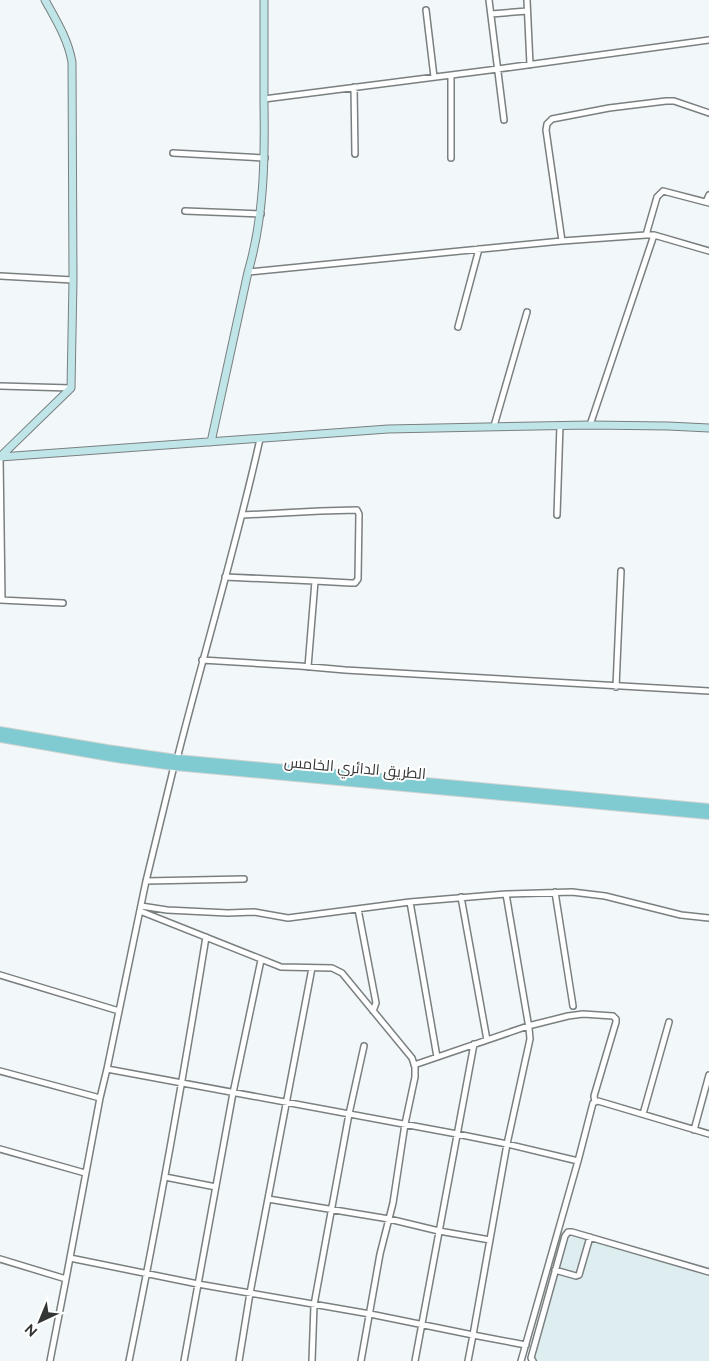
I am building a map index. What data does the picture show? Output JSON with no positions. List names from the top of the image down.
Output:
{
  "streets": {
    "main road": ["الطريق الدائري الخامس"]
  },
  "north": "bottom left"
}
